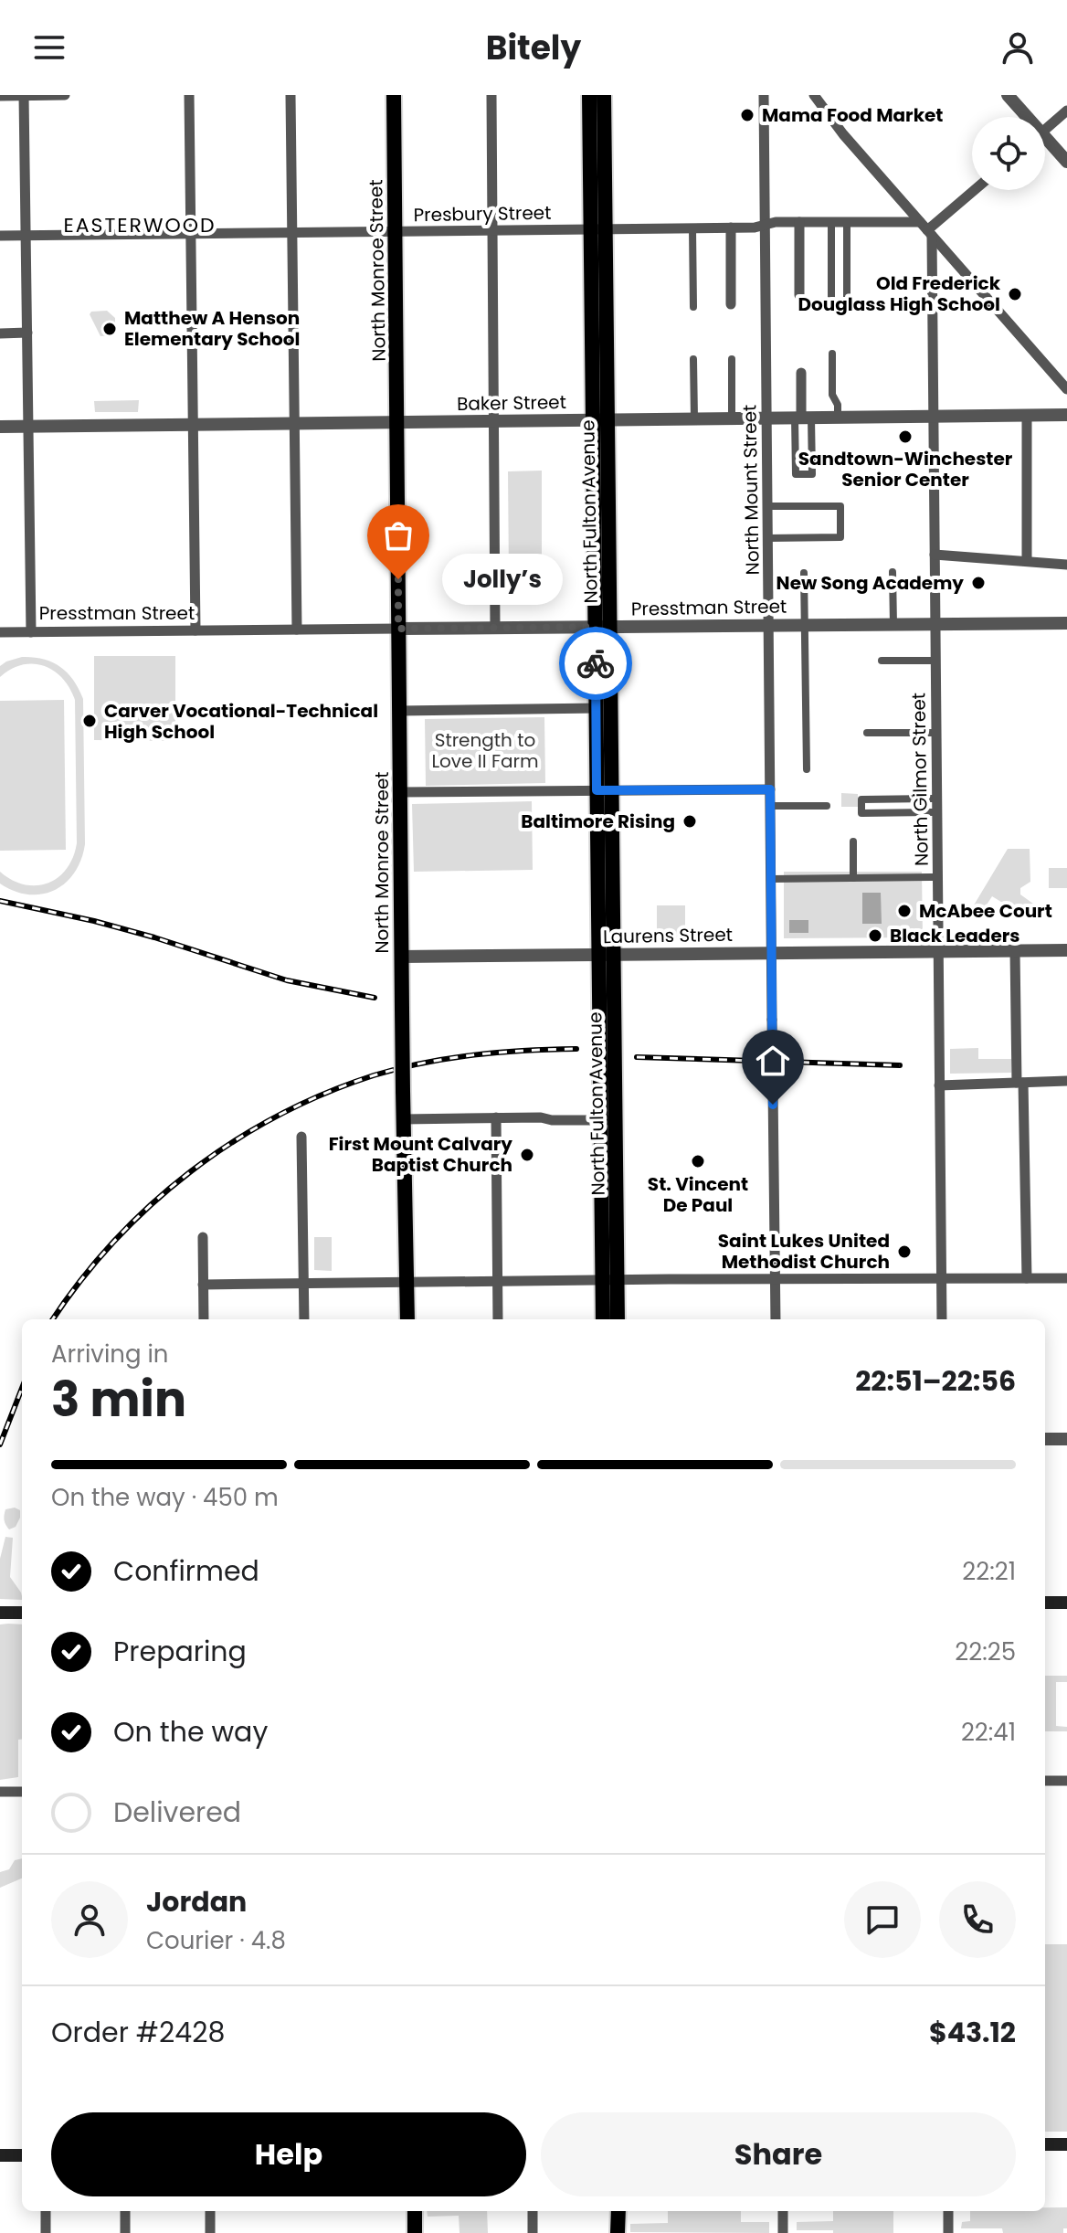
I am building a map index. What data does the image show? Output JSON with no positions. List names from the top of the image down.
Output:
{
  "streets": {
    "main road": ["North Monroe Street", "North Fulton Avenue"],
    "street": [
      "Presbury Street",
      "Baker Street",
      "North Mount Street",
      "Presstman Street",
      "North Gilmor Street",
      "Laurens Street"
    ]
  },
  "crossings": [
    ["Presbury Street", "North Monroe Street"],
    ["Presbury Street", "North Mount Street"],
    ["Presbury Street", "North Fulton Avenue"],
    ["Presbury Street", "North Gilmor Street"],
    ["North Monroe Street", "Baker Street"],
    ["North Monroe Street", "Presstman Street"],
    ["North Monroe Street", "Laurens Street"],
    ["Baker Street", "North Mount Street"],
    ["Baker Street", "North Fulton Avenue"],
    ["Baker Street", "North Gilmor Street"],
    ["North Mount Street", "Presstman Street"],
    ["North Mount Street", "Laurens Street"],
    ["North Fulton Avenue", "Presstman Street"],
    ["North Fulton Avenue", "Laurens Street"],
    ["Presstman Street", "North Gilmor Street"],
    ["North Gilmor Street", "Laurens Street"]
  ],
  "districts": ["EASTERWOOD"],
  "parks": ["Strength to Love II Farm"],
  "places": [
    "Mama Food Market",
    "Old Frederick Douglass High School",
    "Matthew A Henson Elementary School",
    "Sandtown-Winchester Senior Center",
    "Jolly’s",
    "New Song Academy",
    "Carver Vocational-Technical High School",
    "Baltimore Rising",
    "McAbee Court",
    "Black Leaders",
    "First Mount Calvary Baptist Church",
    "St. Vincent De Paul",
    "Saint Lukes United Methodist Church"
  ],
  "page": {
    "header": "Bitely",
    "bubble": "Jolly’s",
    "heading": ["3 min", "Arriving in", "22:51–22:56"],
    "panel": [
      "Jordan",
      "Courier · 4.8",
      "Order #2428",
      "$43.12"
    ],
    "bar": "On the way · 450 m",
    "list": [
      ["Confirmed", "22:21"],
      ["Preparing", "22:25"],
      ["On the way", "22:41"],
      "Delivered"
    ],
    "buttons": ["Help", "Share"]
  }
}
